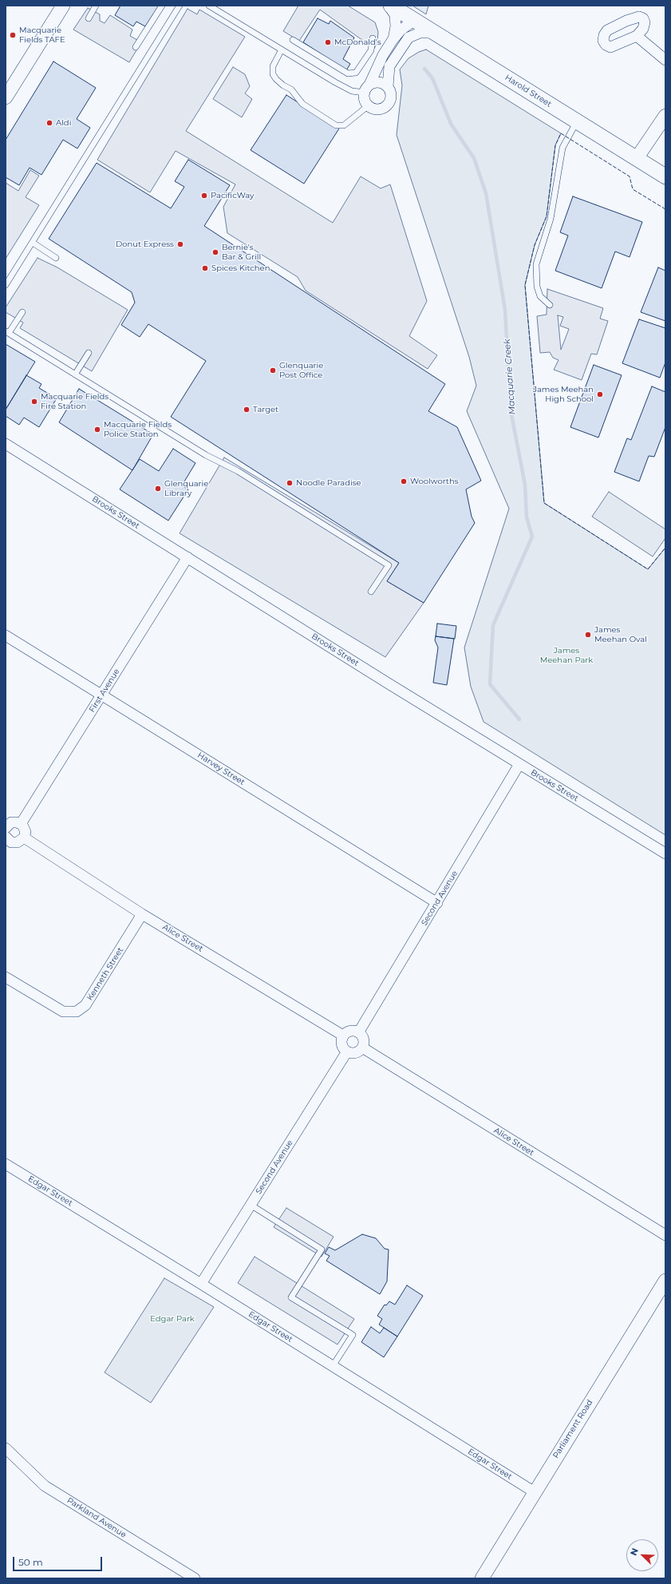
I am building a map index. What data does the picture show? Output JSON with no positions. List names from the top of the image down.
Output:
{
  "streets": {
    "main road": ["Harold Street"],
    "street": [
      "Brooks Street",
      "First Avenue",
      "Harvey Street",
      "Second Avenue",
      "Alice Street",
      "Kenneth Street",
      "Edgar Street",
      "Parliament Road",
      "Parkland Avenue"
    ]
  },
  "crossings": [
    ["Brooks Street", "First Avenue"],
    ["Brooks Street", "Second Avenue"],
    ["First Avenue", "Harvey Street"],
    ["First Avenue", "Alice Street"],
    ["Harvey Street", "Second Avenue"],
    ["Second Avenue", "Alice Street"],
    ["Second Avenue", "Edgar Street"],
    ["Alice Street", "Kenneth Street"],
    ["Edgar Street", "Parliament Road"]
  ],
  "water": ["Macquarie Creek"],
  "parks": ["James Meehan Park", "Edgar Park"],
  "places": [
    "Macquarie Fields TAFE",
    "McDonald's",
    "Aldi",
    "PacificWay",
    "Donut Express",
    "Bernie's Bar & Grill",
    "Spices Kitchen",
    "Glenquarie Post Office",
    "James Meehan High School",
    "Macquarie Fields Fire Station",
    "Target",
    "Macquarie Fields Police Station",
    "Woolworths",
    "Noodle Paradise",
    "Glenquarie Library",
    "James Meehan Oval"
  ],
  "scale_bar": "50 m",
  "north": "top left"
}
